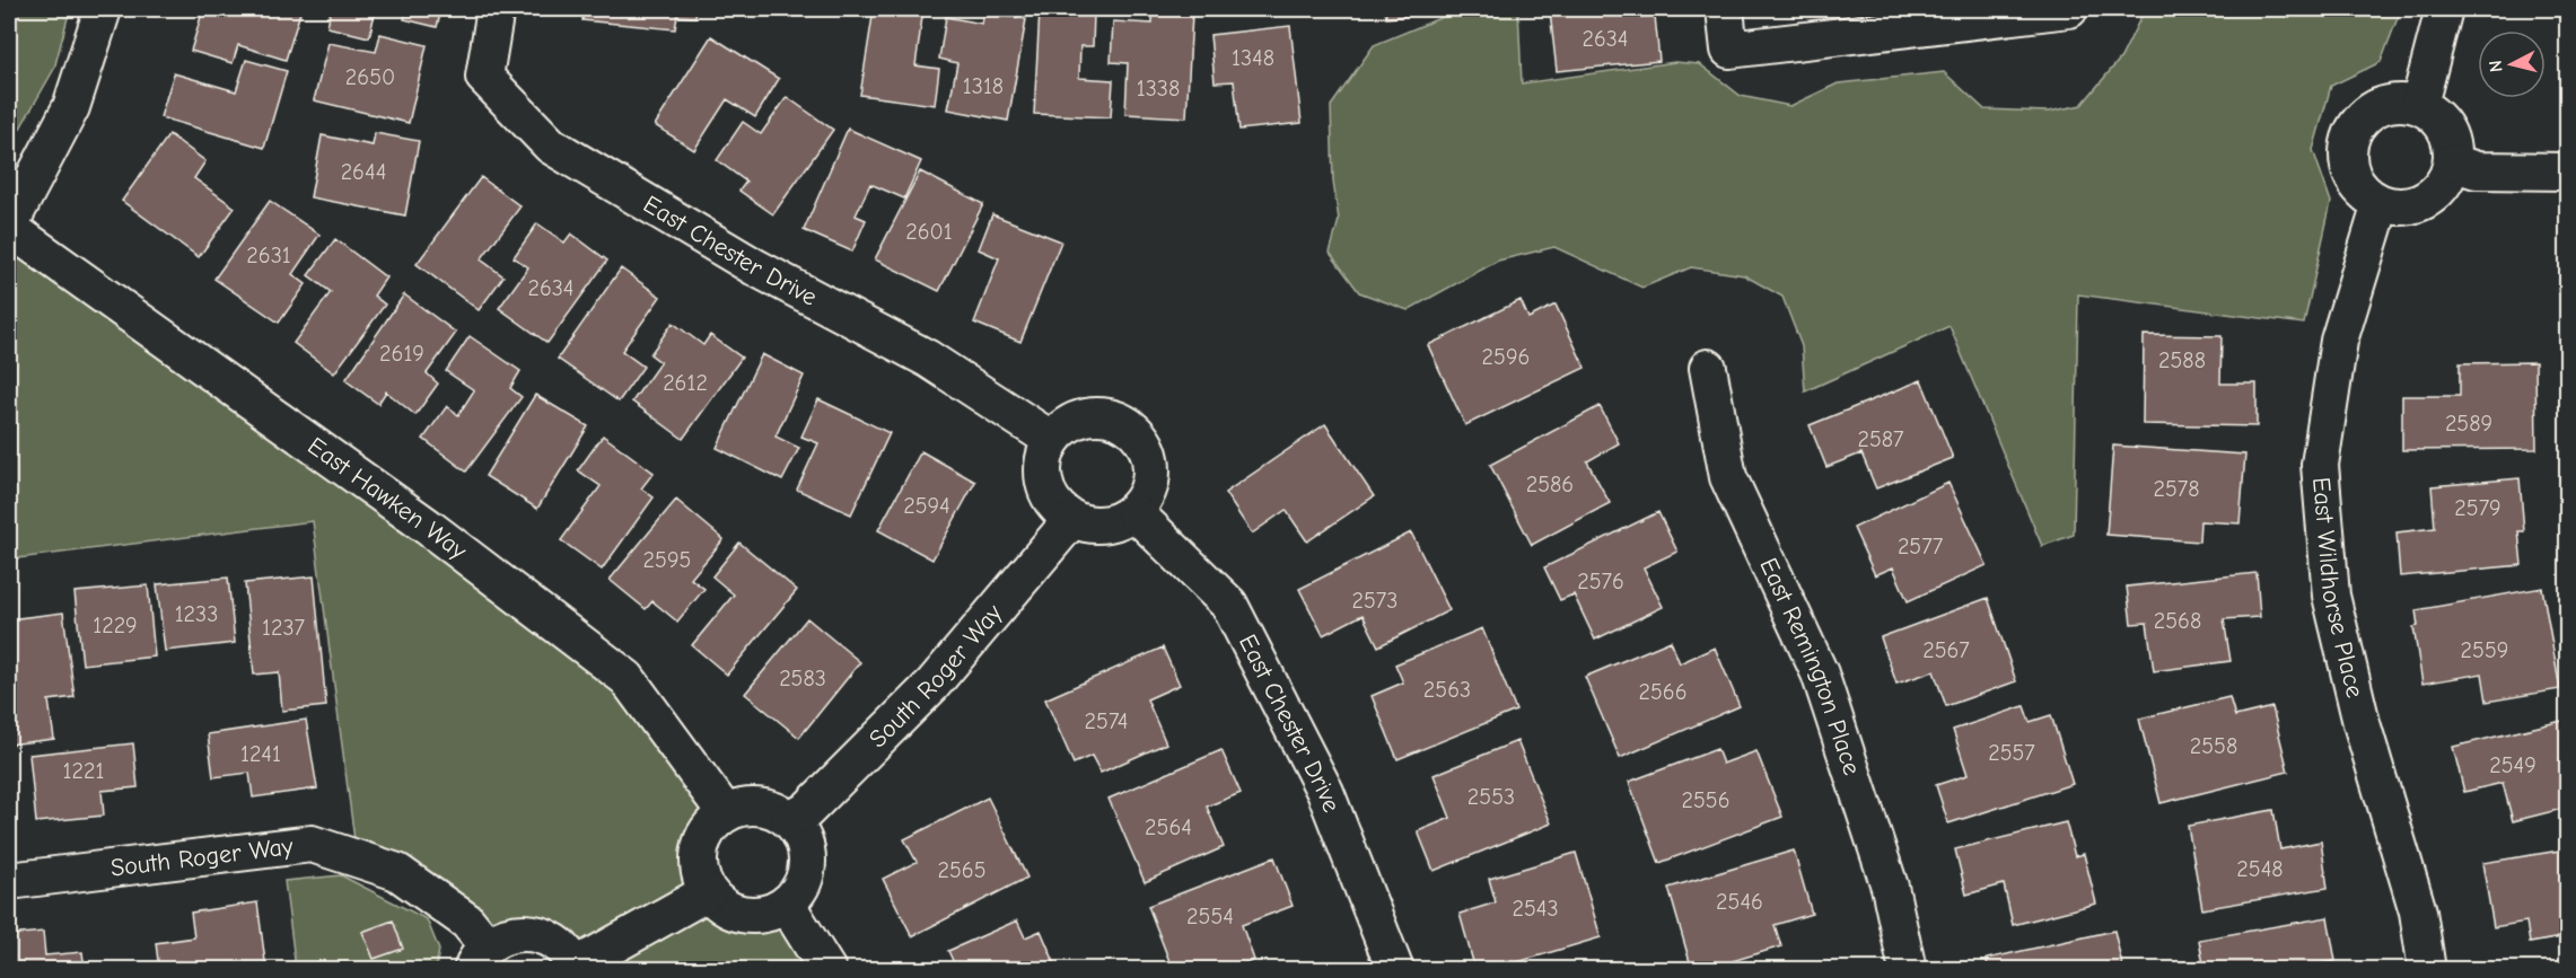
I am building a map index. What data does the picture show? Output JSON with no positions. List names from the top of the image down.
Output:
{
  "streets": {
    "street": [
      "East Chester Drive",
      "East Hawken Way",
      "East Wildhorse Place",
      "East Remington Place",
      "South Roger Way"
    ]
  },
  "crossings": [
    ["East Chester Drive", "South Roger Way"],
    ["East Hawken Way", "South Roger Way"]
  ],
  "house_numbers": [
    "2634",
    "1348",
    "2650",
    "1318",
    "1338",
    "2644",
    "2601",
    "2631",
    "2634",
    "2619",
    "2596",
    "2588",
    "2612",
    "2589",
    "2587",
    "2586",
    "2578",
    "2594",
    "2579",
    "2577",
    "2595",
    "2576",
    "2573",
    "1233",
    "2568",
    "1229",
    "1237",
    "2567",
    "2559",
    "2583",
    "2563",
    "2566",
    "2574",
    "2558",
    "2557",
    "1241",
    "2549",
    "1221",
    "2553",
    "2556",
    "2564",
    "2548",
    "2565",
    "2546",
    "2543",
    "2554"
  ],
  "north": "left"
}
